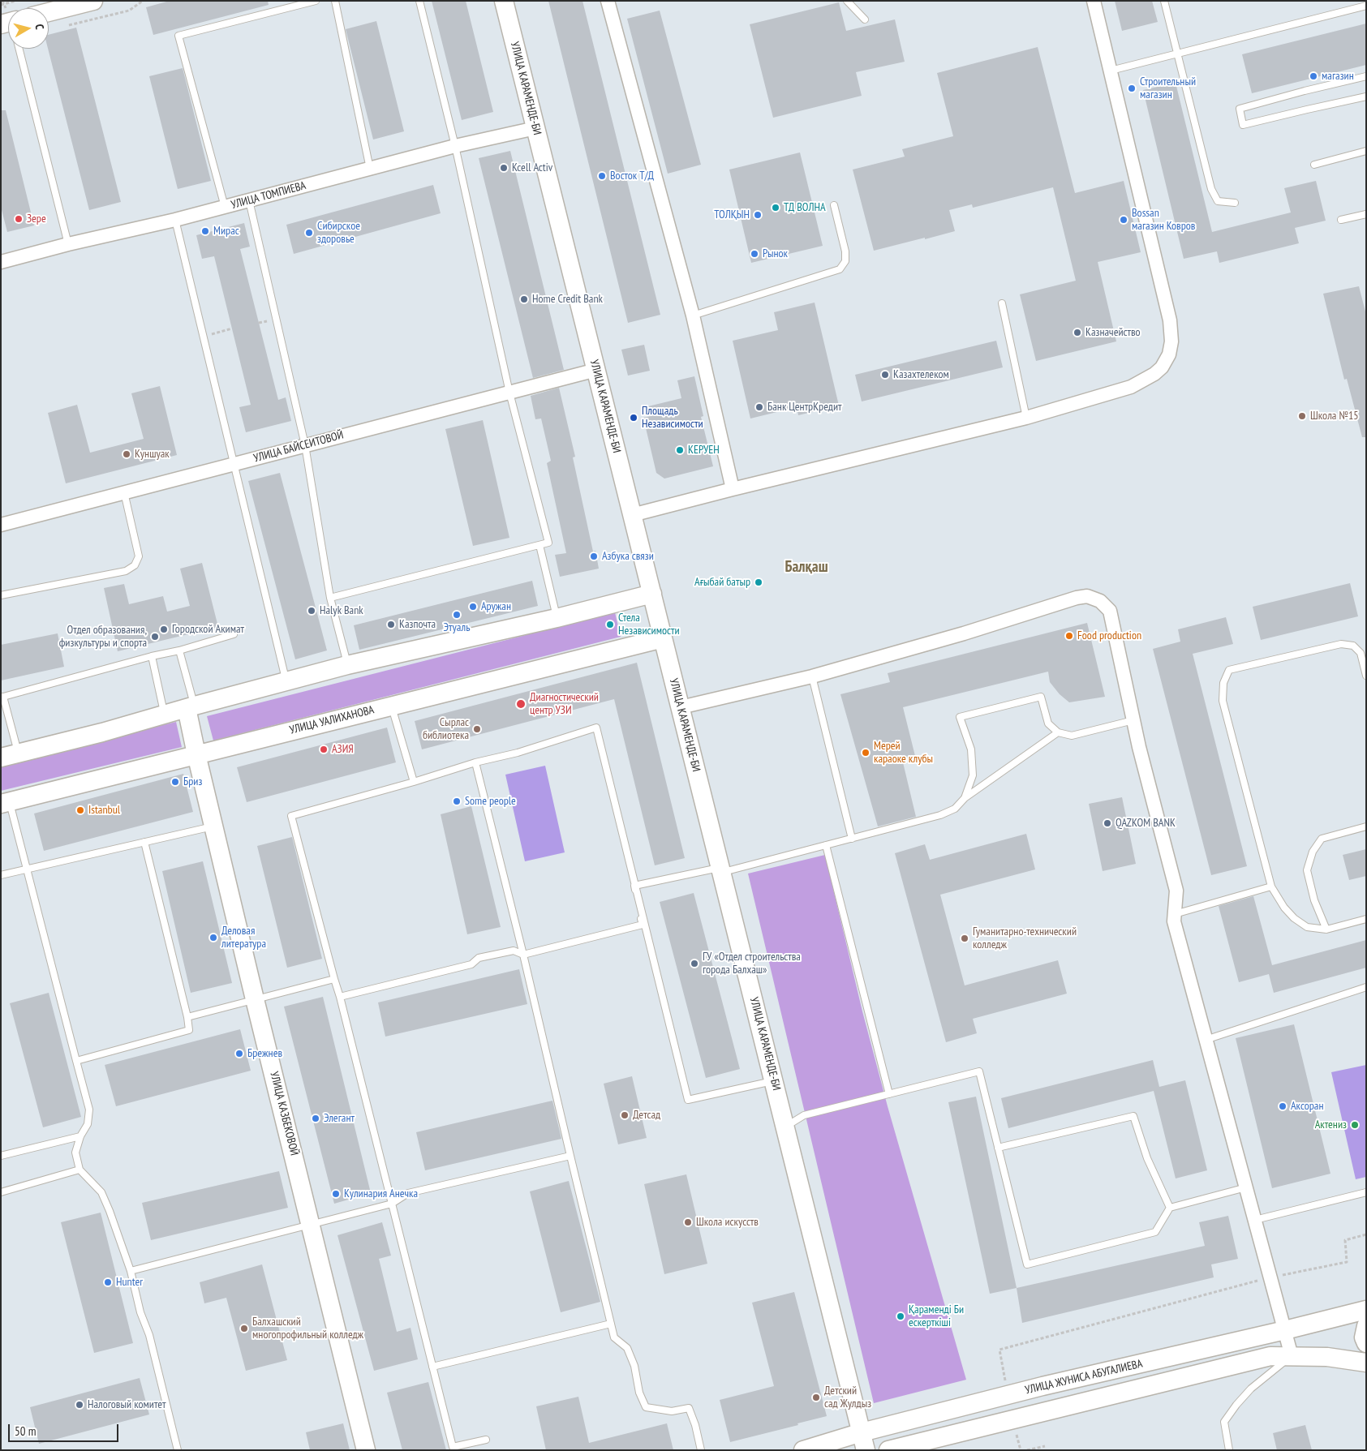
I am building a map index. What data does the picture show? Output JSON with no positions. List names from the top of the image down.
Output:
{
  "streets": {
    "main road": [
      "УЛИЦА КАРАМЕНДЕ-БИ",
      "УЛИЦА УАЛИХАНОВА",
      "УЛИЦА КАЗБЕКОВОЙ",
      "УЛИЦА ЖУНИСА АБУГАЛИЕВА"
    ],
    "street": ["УЛИЦА ТОМПИЕВА", "УЛИЦА БАЙСЕИТОВОЙ"]
  },
  "crossings": [
    ["УЛИЦА КАРАМЕНДЕ-БИ", "УЛИЦА ТОМПИЕВА"],
    ["УЛИЦА КАРАМЕНДЕ-БИ", "УЛИЦА БАЙСЕИТОВОЙ"],
    ["УЛИЦА КАРАМЕНДЕ-БИ", "УЛИЦА УАЛИХАНОВА"],
    ["УЛИЦА КАРАМЕНДЕ-БИ", "УЛИЦА ЖУНИСА АБУГАЛИЕВА"],
    ["УЛИЦА УАЛИХАНОВА", "УЛИЦА КАЗБЕКОВОЙ"]
  ],
  "districts": ["Балқаш"],
  "places": [
    "магазин",
    "Строительный магазин",
    "Kcell Activ",
    "Восток Т/Д",
    "ТД ВОЛНА",
    "ТОЛҚЫН",
    "Зере",
    "Bossan магазин Ковров",
    "Мирас",
    "Сибирское здоровье",
    "Рынок",
    "Home Credit Bank",
    "Казначейство",
    "Казахтелеком",
    "Банк ЦентрКредит",
    "Школа №15",
    "Площадь Независимости",
    "КЕРУЕН",
    "Куншуак",
    "Азбука связи",
    "Ағыбай батыр",
    "Аружан",
    "Halyk Bank",
    "Этуаль",
    "Казпочта",
    "Стела Независимости",
    "Городской Акимат",
    "Food production",
    "Отдел образования, физкультуры и спорта",
    "Диагностический центр УЗИ",
    "Сырлас библиотека",
    "АЗИЯ",
    "Мерей караоке клубы",
    "Бриз",
    "Some people",
    "Istanbul",
    "QAZKOM BANK",
    "Деловая литература",
    "Гуманитарно-технический колледж",
    "ГУ «Отдел строительства города Балхаш»",
    "Брежнев",
    "Аксоран",
    "Детсад",
    "Элегант",
    "Актениз",
    "Кулинария Анечка",
    "Школа искусств",
    "Hunter",
    "Қараменді Би ескерткіші",
    "Балхашский многопрофильный колледж",
    "Детский сад Жулдыз",
    "Налоговый комитет"
  ],
  "scale_bar": "50 m",
  "north": "right"
}
